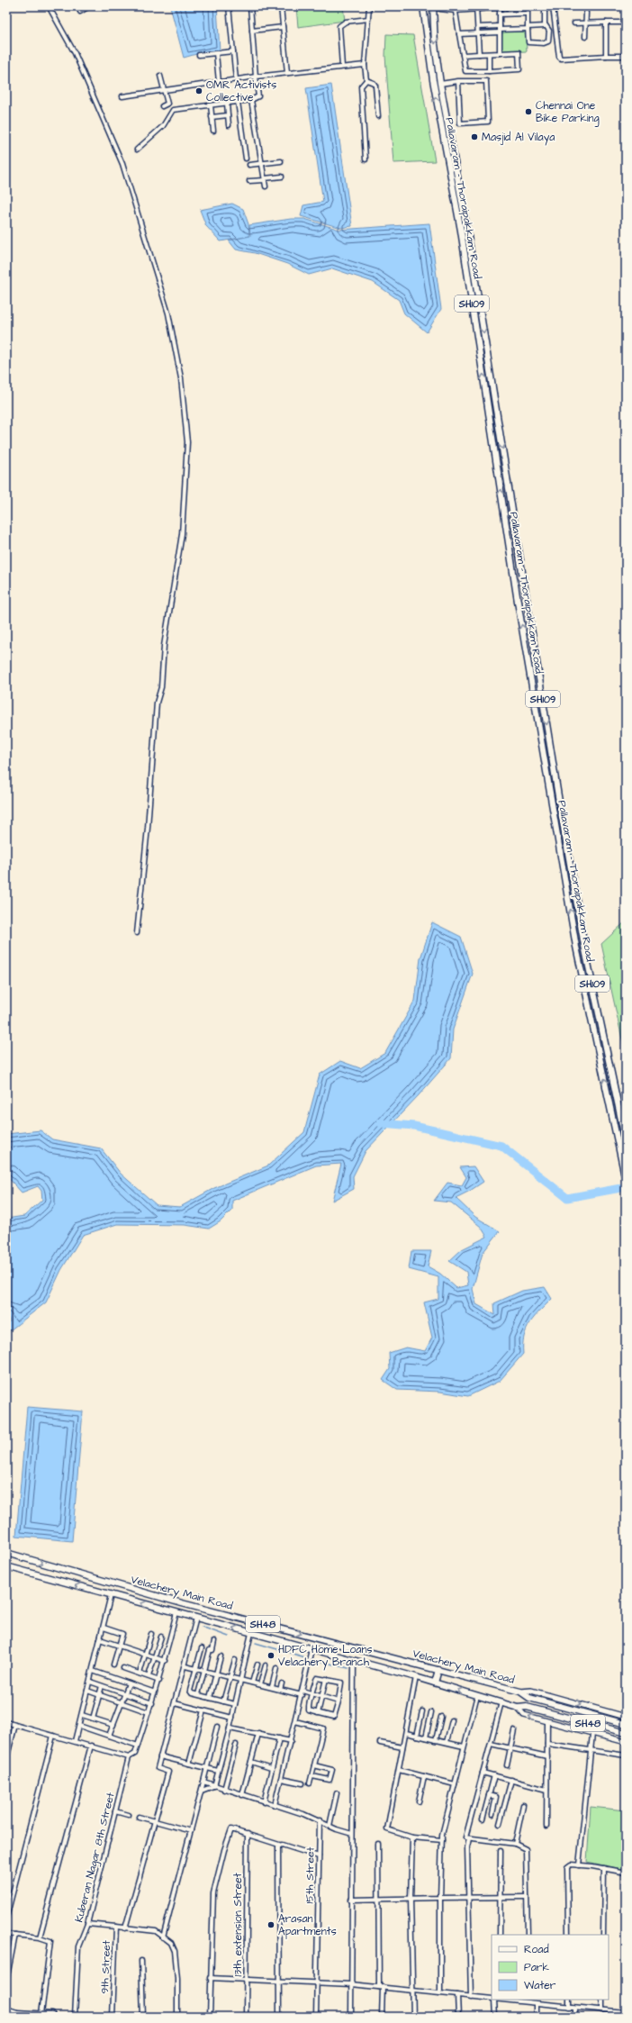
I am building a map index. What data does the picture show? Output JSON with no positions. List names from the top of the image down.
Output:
{
  "streets": {
    "main road": [
      "Pallavaram - Thoraipakkam Road",
      "SH109",
      "Velachery Main Road",
      "SH48"
    ],
    "street": [
      "Kuberan Nagar 8th Street",
      "15th Street",
      "13th extension Street",
      "9th Street"
    ]
  },
  "crossings": [
    ["Velachery Main Road", "SH48"]
  ],
  "places": [
    "OMR Activists Collective",
    "Chennai One Bike Parking",
    "Masjid Al Vilaya",
    "HDFC Home Loans Velachery Branch",
    "Arasan Apartments"
  ],
  "legend": ["Road", "Park", "Water"]
}
